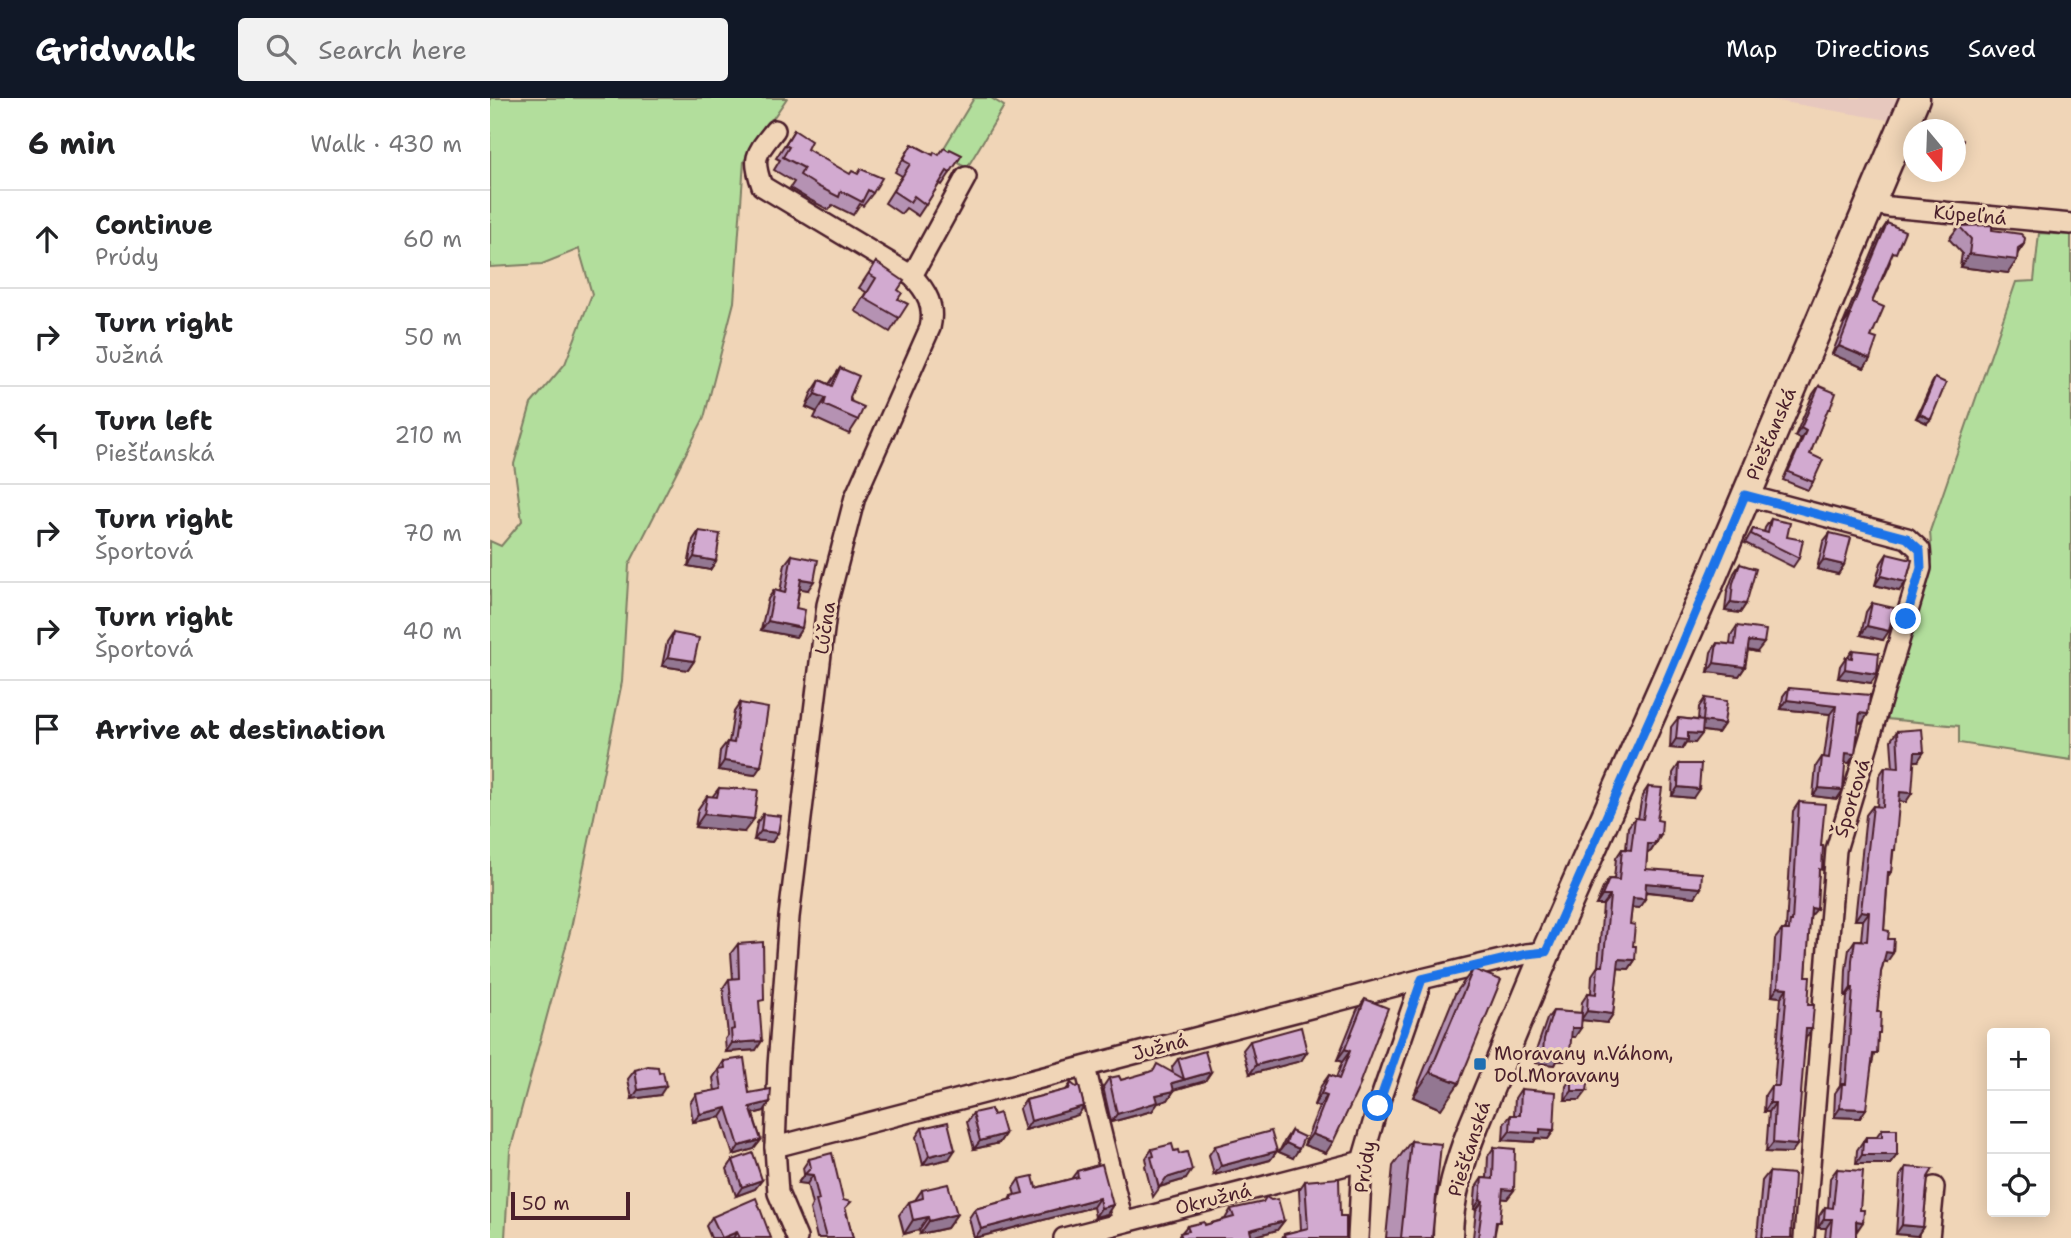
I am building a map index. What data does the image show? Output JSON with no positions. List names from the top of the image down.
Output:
{
  "streets": {
    "main road": ["Piešťanská"],
    "street": [
      "Kúpeľná",
      "Lúčna",
      "Športová",
      "Južná",
      "Prúdy",
      "Okružná"
    ]
  },
  "crossings": [
    ["Kúpeľná", "Piešťanská"],
    ["Piešťanská", "Športová"],
    ["Piešťanská", "Južná"],
    ["Lúčna", "Južná"],
    ["Južná", "Prúdy"],
    ["Prúdy", "Okružná"]
  ],
  "places": {
    "transit": ["Moravany n.Váhom, Dol.Moravany"]
  },
  "scale_bar": "50 m",
  "north": "bottom",
  "page": {
    "header": "Gridwalk",
    "search": "Search here",
    "nav": ["Map", "Directions", "Saved"],
    "heading": ["6 min", "Walk · 430 m"],
    "list": [
      ["Continue", "Prúdy", "60 m"],
      ["Turn right", "Južná", "50 m"],
      ["Turn left", "Piešťanská", "210 m"],
      ["Turn right", "Športová", "70 m"],
      ["Turn right", "Športová", "40 m"],
      "Arrive at destination"
    ],
    "map_buttons": ["+", "−"],
    "scale": "50 m"
  }
}
